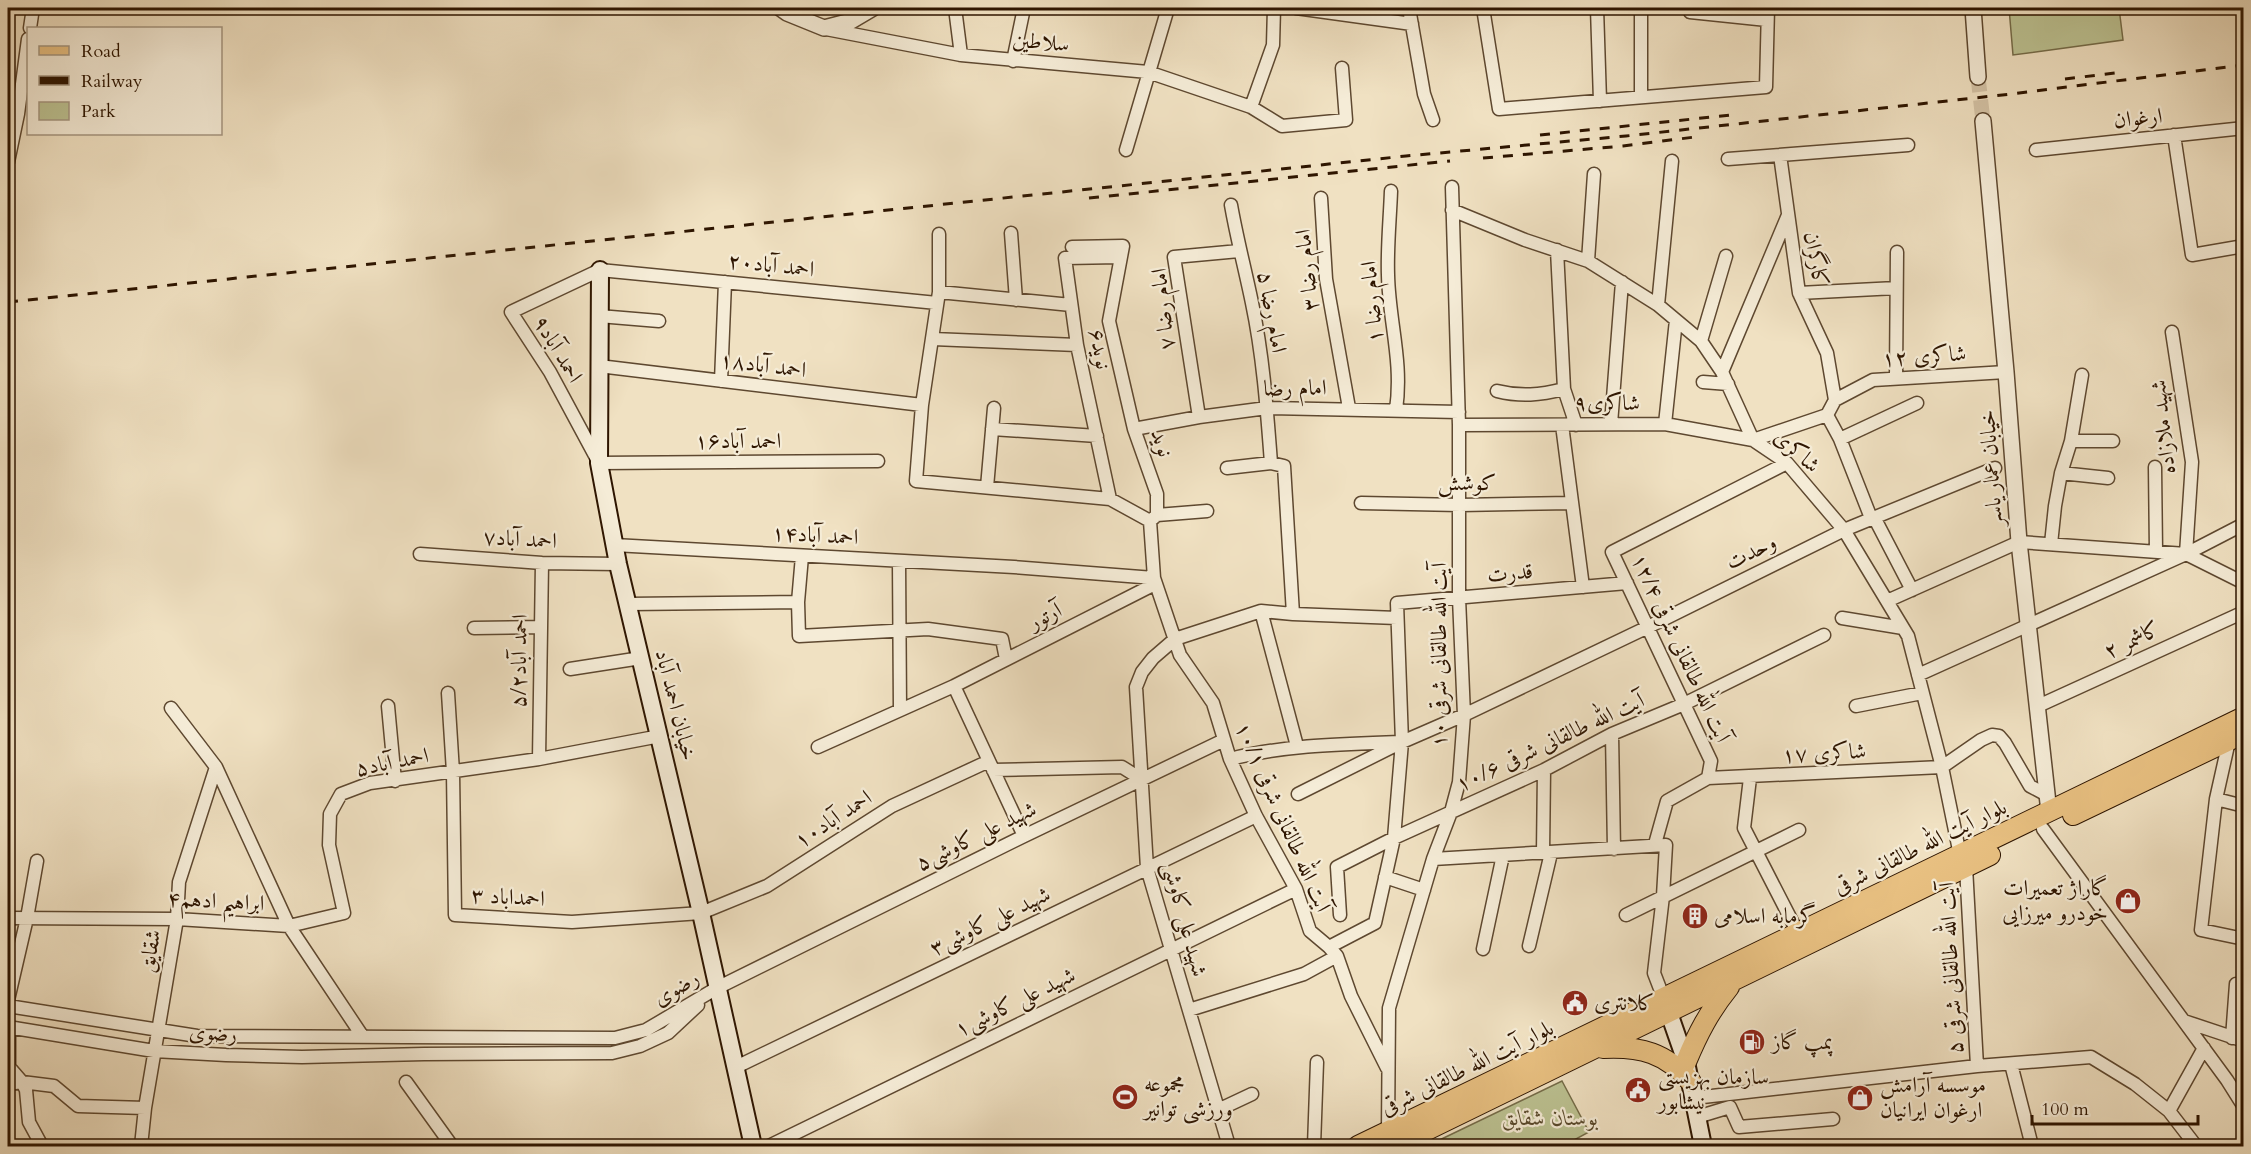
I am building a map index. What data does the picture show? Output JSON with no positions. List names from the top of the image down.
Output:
{
  "streets": {
    "main road": ["خیابان احمد آباد", "بلوار آیت الله طالقانی شرقی"],
    "street": [
      "سلاطین",
      "ارغوان",
      "کارگران",
      "احمد آباد۲۰",
      "امام رضا ۳",
      "امام رضا ۱",
      "امام رضا ۷",
      "امام رضا ۵",
      "احمد آباد۹",
      "نوید۶",
      "شاکری ۱۲",
      "احمد آباد۱۸",
      "امام رضا",
      "شاکری۹",
      "شهید ملازاده",
      "احمد آباد۱۶",
      "نوید",
      "شاکری",
      "خیابان عمار یاسر",
      "کوشش",
      "احمد آباد۱۴",
      "احمد آباد۷",
      "وحدت",
      "قدرت",
      "آرتور",
      "کاشمر ۲",
      "آیت الله طالقانی شرقی ۱۲/۴",
      "آیت الله طالقانی شرقی ۱۰",
      "احمد آباد۵/۲",
      "آیت الله طالقانی شرقی ۱۰/۶",
      "شاکری ۱۷",
      "احمد آباد۵",
      "آیت الله طالقانی شرقی ۱۰/۱",
      "احمد آباد۱۰",
      "شهید علی کاوشی۵",
      "احمداباد ۳",
      "ابراهیم ادهم۴",
      "شهید علی کاوشی",
      "شهید علی کاوشی۳",
      "شقایق",
      "آیت الله طالقانی شرقی ۵",
      "رضوی",
      "شهید علی کاوشی۱"
    ]
  },
  "crossings": [
    ["کارگران", "شاکری ۱۲"],
    ["احمد آباد۲۰", "احمد آباد۹"],
    ["احمد آباد۲۰", "نوید۶"],
    ["احمد آباد۲۰", "خیابان احمد آباد"],
    ["امام رضا ۳", "امام رضا"],
    ["امام رضا ۱", "امام رضا"],
    ["امام رضا ۷", "امام رضا ۵"],
    ["امام رضا ۷", "امام رضا"],
    ["امام رضا ۵", "امام رضا"],
    ["احمد آباد۹", "احمد آباد۱۶"],
    ["احمد آباد۹", "خیابان احمد آباد"],
    ["نوید۶", "نوید"],
    ["شاکری ۱۲", "خیابان عمار یاسر"],
    ["احمد آباد۱۸", "خیابان احمد آباد"],
    ["امام رضا", "نوید"],
    ["امام رضا", "آیت الله طالقانی شرقی ۱۰"],
    ["شاکری۹", "شاکری"],
    ["شاکری۹", "آیت الله طالقانی شرقی ۱۰"],
    ["احمد آباد۱۶", "خیابان احمد آباد"],
    ["نوید", "احمد آباد۱۴"],
    ["نوید", "آرتور"],
    ["نوید", "آیت الله طالقانی شرقی ۱۰/۱"],
    ["نوید", "شهید علی کاوشی"],
    ["شاکری", "وحدت"],
    ["شاکری", "آیت الله طالقانی شرقی ۱۲/۴"],
    ["شاکری", "آیت الله طالقانی شرقی ۱۰"],
    ["شاکری", "شاکری ۱۷"],
    ["شاکری", "بلوار آیت الله طالقانی شرقی"],
    ["شاکری", "آیت الله طالقانی شرقی ۵"],
    ["خیابان عمار یاسر", "کاشمر ۲"],
    ["خیابان عمار یاسر", "بلوار آیت الله طالقانی شرقی"],
    ["کوشش", "آیت الله طالقانی شرقی ۱۰"],
    ["احمد آباد۱۴", "آرتور"],
    ["احمد آباد۱۴", "خیابان احمد آباد"],
    ["احمد آباد۷", "احمد آباد۵/۲"],
    ["احمد آباد۷", "خیابان احمد آباد"],
    ["وحدت", "آیت الله طالقانی شرقی ۱۲/۴"],
    ["وحدت", "آیت الله طالقانی شرقی ۱۰"],
    ["قدرت", "آیت الله طالقانی شرقی ۱۲/۴"],
    ["قدرت", "آیت الله طالقانی شرقی ۱۰"],
    ["آیت الله طالقانی شرقی ۱۲/۴", "آیت الله طالقانی شرقی ۱۰/۶"],
    ["آیت الله طالقانی شرقی ۱۲/۴", "شاکری ۱۷"],
    ["آیت الله طالقانی شرقی ۱۰", "آیت الله طالقانی شرقی ۱۰/۶"],
    ["آیت الله طالقانی شرقی ۱۰", "آیت الله طالقانی شرقی ۱۰/۱"],
    ["آیت الله طالقانی شرقی ۱۰", "بلوار آیت الله طالقانی شرقی"],
    ["احمد آباد۵/۲", "احمد آباد۵"],
    ["خیابان احمد آباد", "احمد آباد۵"],
    ["خیابان احمد آباد", "احمد آباد۱۰"],
    ["خیابان احمد آباد", "شهید علی کاوشی۵"],
    ["خیابان احمد آباد", "احمداباد ۳"],
    ["خیابان احمد آباد", "شهید علی کاوشی۳"],
    ["خیابان احمد آباد", "رضوی"],
    ["احمد آباد۵", "احمداباد ۳"],
    ["احمد آباد۵", "ابراهیم ادهم۴"],
    ["آیت الله طالقانی شرقی ۱۰/۱", "شهید علی کاوشی۵"],
    ["آیت الله طالقانی شرقی ۱۰/۱", "شهید علی کاوشی"],
    ["آیت الله طالقانی شرقی ۱۰/۱", "شهید علی کاوشی۳"],
    ["آیت الله طالقانی شرقی ۱۰/۱", "شهید علی کاوشی۱"],
    ["احمد آباد۱۰", "احمداباد ۳"],
    ["شهید علی کاوشی۵", "شهید علی کاوشی"],
    ["شهید علی کاوشی۵", "رضوی"],
    ["بلوار آیت الله طالقانی شرقی", "آیت الله طالقانی شرقی ۵"],
    ["ابراهیم ادهم۴", "شقایق"],
    ["ابراهیم ادهم۴", "رضوی"],
    ["شهید علی کاوشی", "شهید علی کاوشی۳"],
    ["شهید علی کاوشی", "شهید علی کاوشی۱"],
    ["شقایق", "رضوی"]
  ],
  "parks": ["بوستان شقایق"],
  "places": {
    "shop": ["گاراژ تعمیرات خودرو میرزایی", "موسسه آرامش ارغوان ایرانیان"],
    "building": ["گرمابه اسلامی"],
    "public building": ["کلانتری", "سازمان بهزیستی نیشابور"],
    "fuel station": ["پمپ گاز"],
    "sports": ["مجموعه ورزشی توانیر"]
  },
  "legend": ["Road", "Railway", "Park"],
  "scale_bar": "100 m"
}
